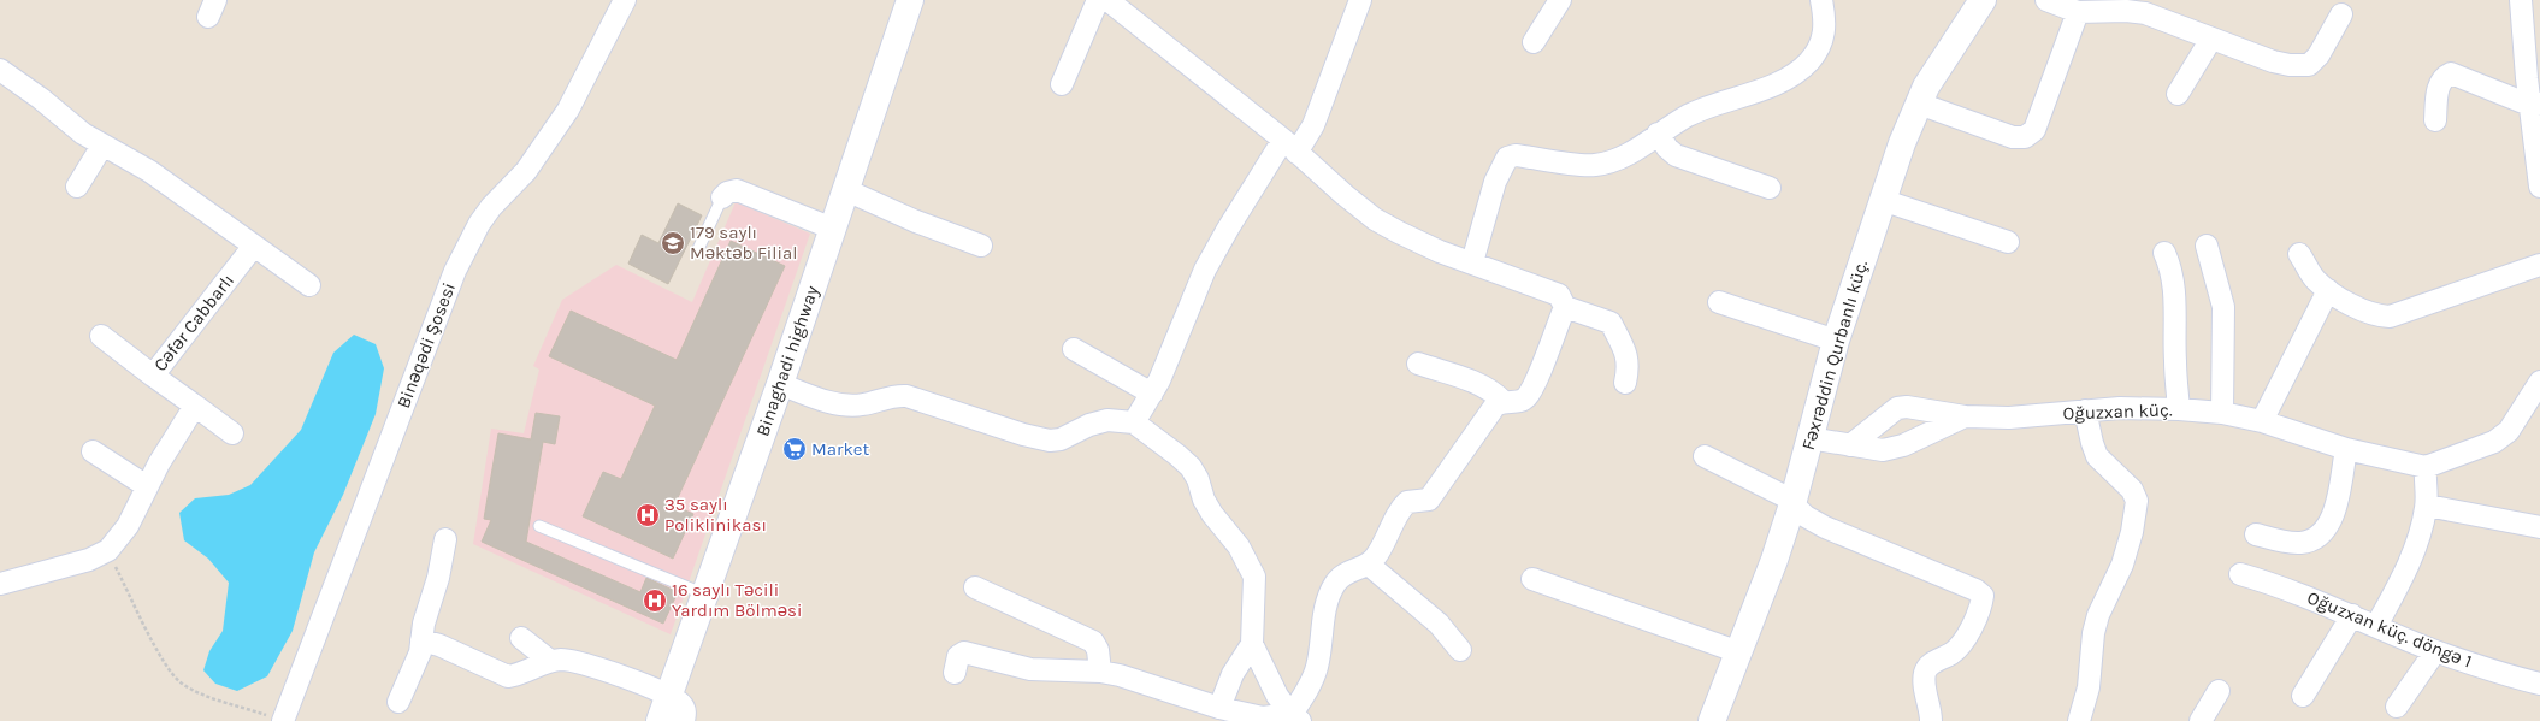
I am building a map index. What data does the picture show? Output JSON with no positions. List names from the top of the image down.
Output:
{
  "streets": {
    "street": [
      "Cəfər Cabbarlı",
      "Binəqədi Şosesi",
      "Fəxrəddin Qurbanlı küç.",
      "Binaghadi highway",
      "Oğuzxan küç.",
      "Oğuzxan küç. döngə 1"
    ]
  },
  "crossings": [
    ["Fəxrəddin Qurbanlı küç.", "Oğuzxan küç."]
  ],
  "places": {
    "school or university": ["179 saylı Məktəb Filial"],
    "supermarket": ["Market"],
    "hospital": ["35 saylı Poliklinikası", "16 saylı Təcili Yardım Bölməsi"]
  }
}
